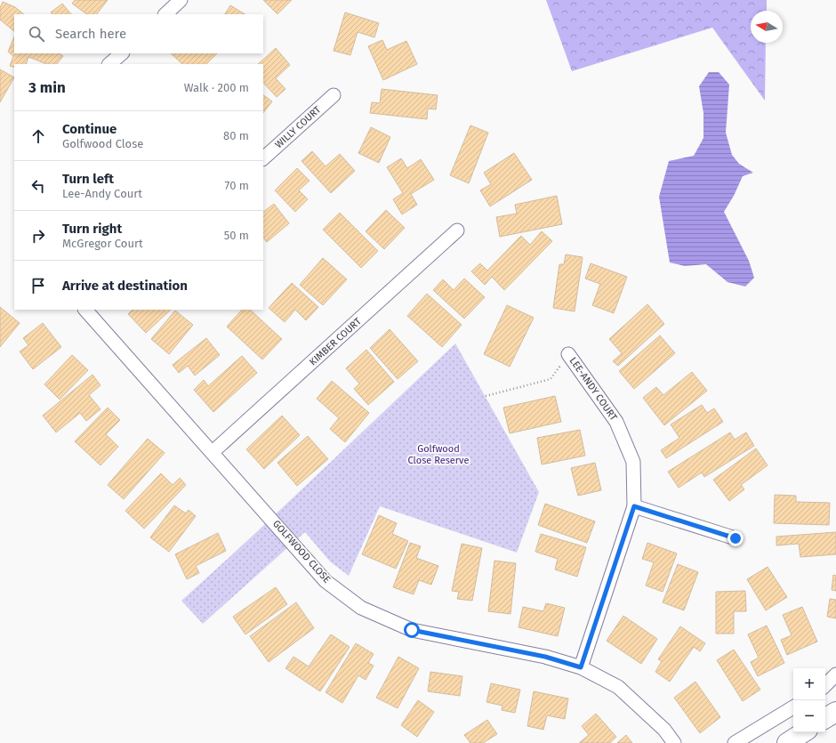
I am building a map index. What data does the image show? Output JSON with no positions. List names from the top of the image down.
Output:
{
  "streets": {
    "street": [
      "WILLY COURT",
      "KIMBER COURT",
      "LEE-ANDY COURT",
      "GOLFWOOD CLOSE"
    ]
  },
  "crossings": [
    ["KIMBER COURT", "GOLFWOOD CLOSE"],
    ["LEE-ANDY COURT", "GOLFWOOD CLOSE"]
  ],
  "parks": ["Golfwood Close Reserve"],
  "north": "left",
  "page": {
    "search": "Search here",
    "heading": ["3 min", "Walk · 200 m"],
    "list": [
      ["Continue", "Golfwood Close", "80 m"],
      ["Turn left", "Lee-Andy Court", "70 m"],
      ["Turn right", "McGregor Court", "50 m"],
      "Arrive at destination"
    ],
    "map_buttons": ["+", "−"]
  }
}
